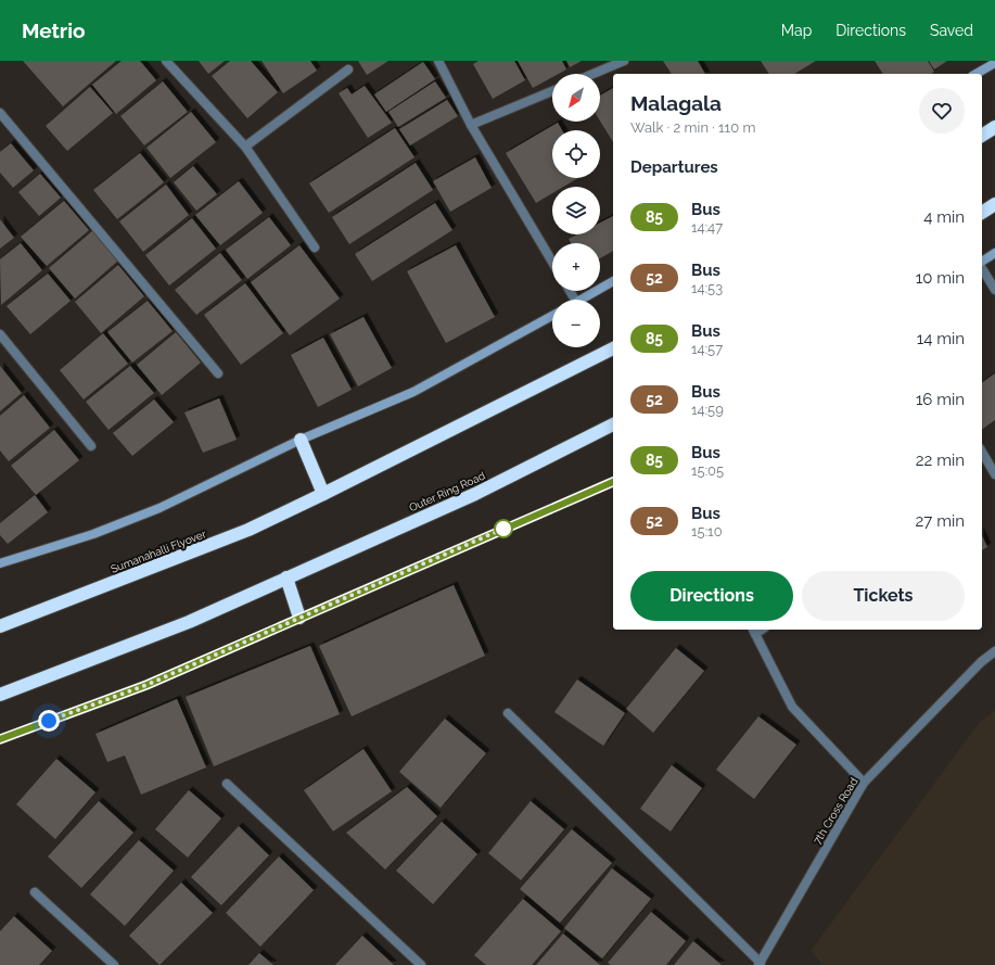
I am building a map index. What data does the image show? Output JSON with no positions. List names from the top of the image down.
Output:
{
  "streets": {
    "highway": ["Outer Ring Road", "Sumanahalli Flyover"],
    "street": ["7th Cross Road"]
  },
  "lines": ["bus line 85"],
  "north": "bottom left",
  "page": {
    "header": "Metrio",
    "nav": ["Map", "Directions", "Saved"],
    "map_buttons": ["+", "−"],
    "heading": [
      ["Malagala", "Walk · 2 min · 110 m"],
      "Departures"
    ],
    "list": [
      {
        "mark": "85",
        "name": "Bus",
        "note": "14:47",
        "value": "4 min"
      },
      {
        "mark": "52",
        "name": "Bus",
        "note": "14:53",
        "value": "10 min"
      },
      {
        "mark": "85",
        "name": "Bus",
        "note": "14:57",
        "value": "14 min"
      },
      {
        "mark": "52",
        "name": "Bus",
        "note": "14:59",
        "value": "16 min"
      },
      {
        "mark": "85",
        "name": "Bus",
        "note": "15:05",
        "value": "22 min"
      },
      {
        "mark": "52",
        "name": "Bus",
        "note": "15:10",
        "value": "27 min"
      }
    ],
    "buttons": ["Directions", "Tickets"]
  }
}
